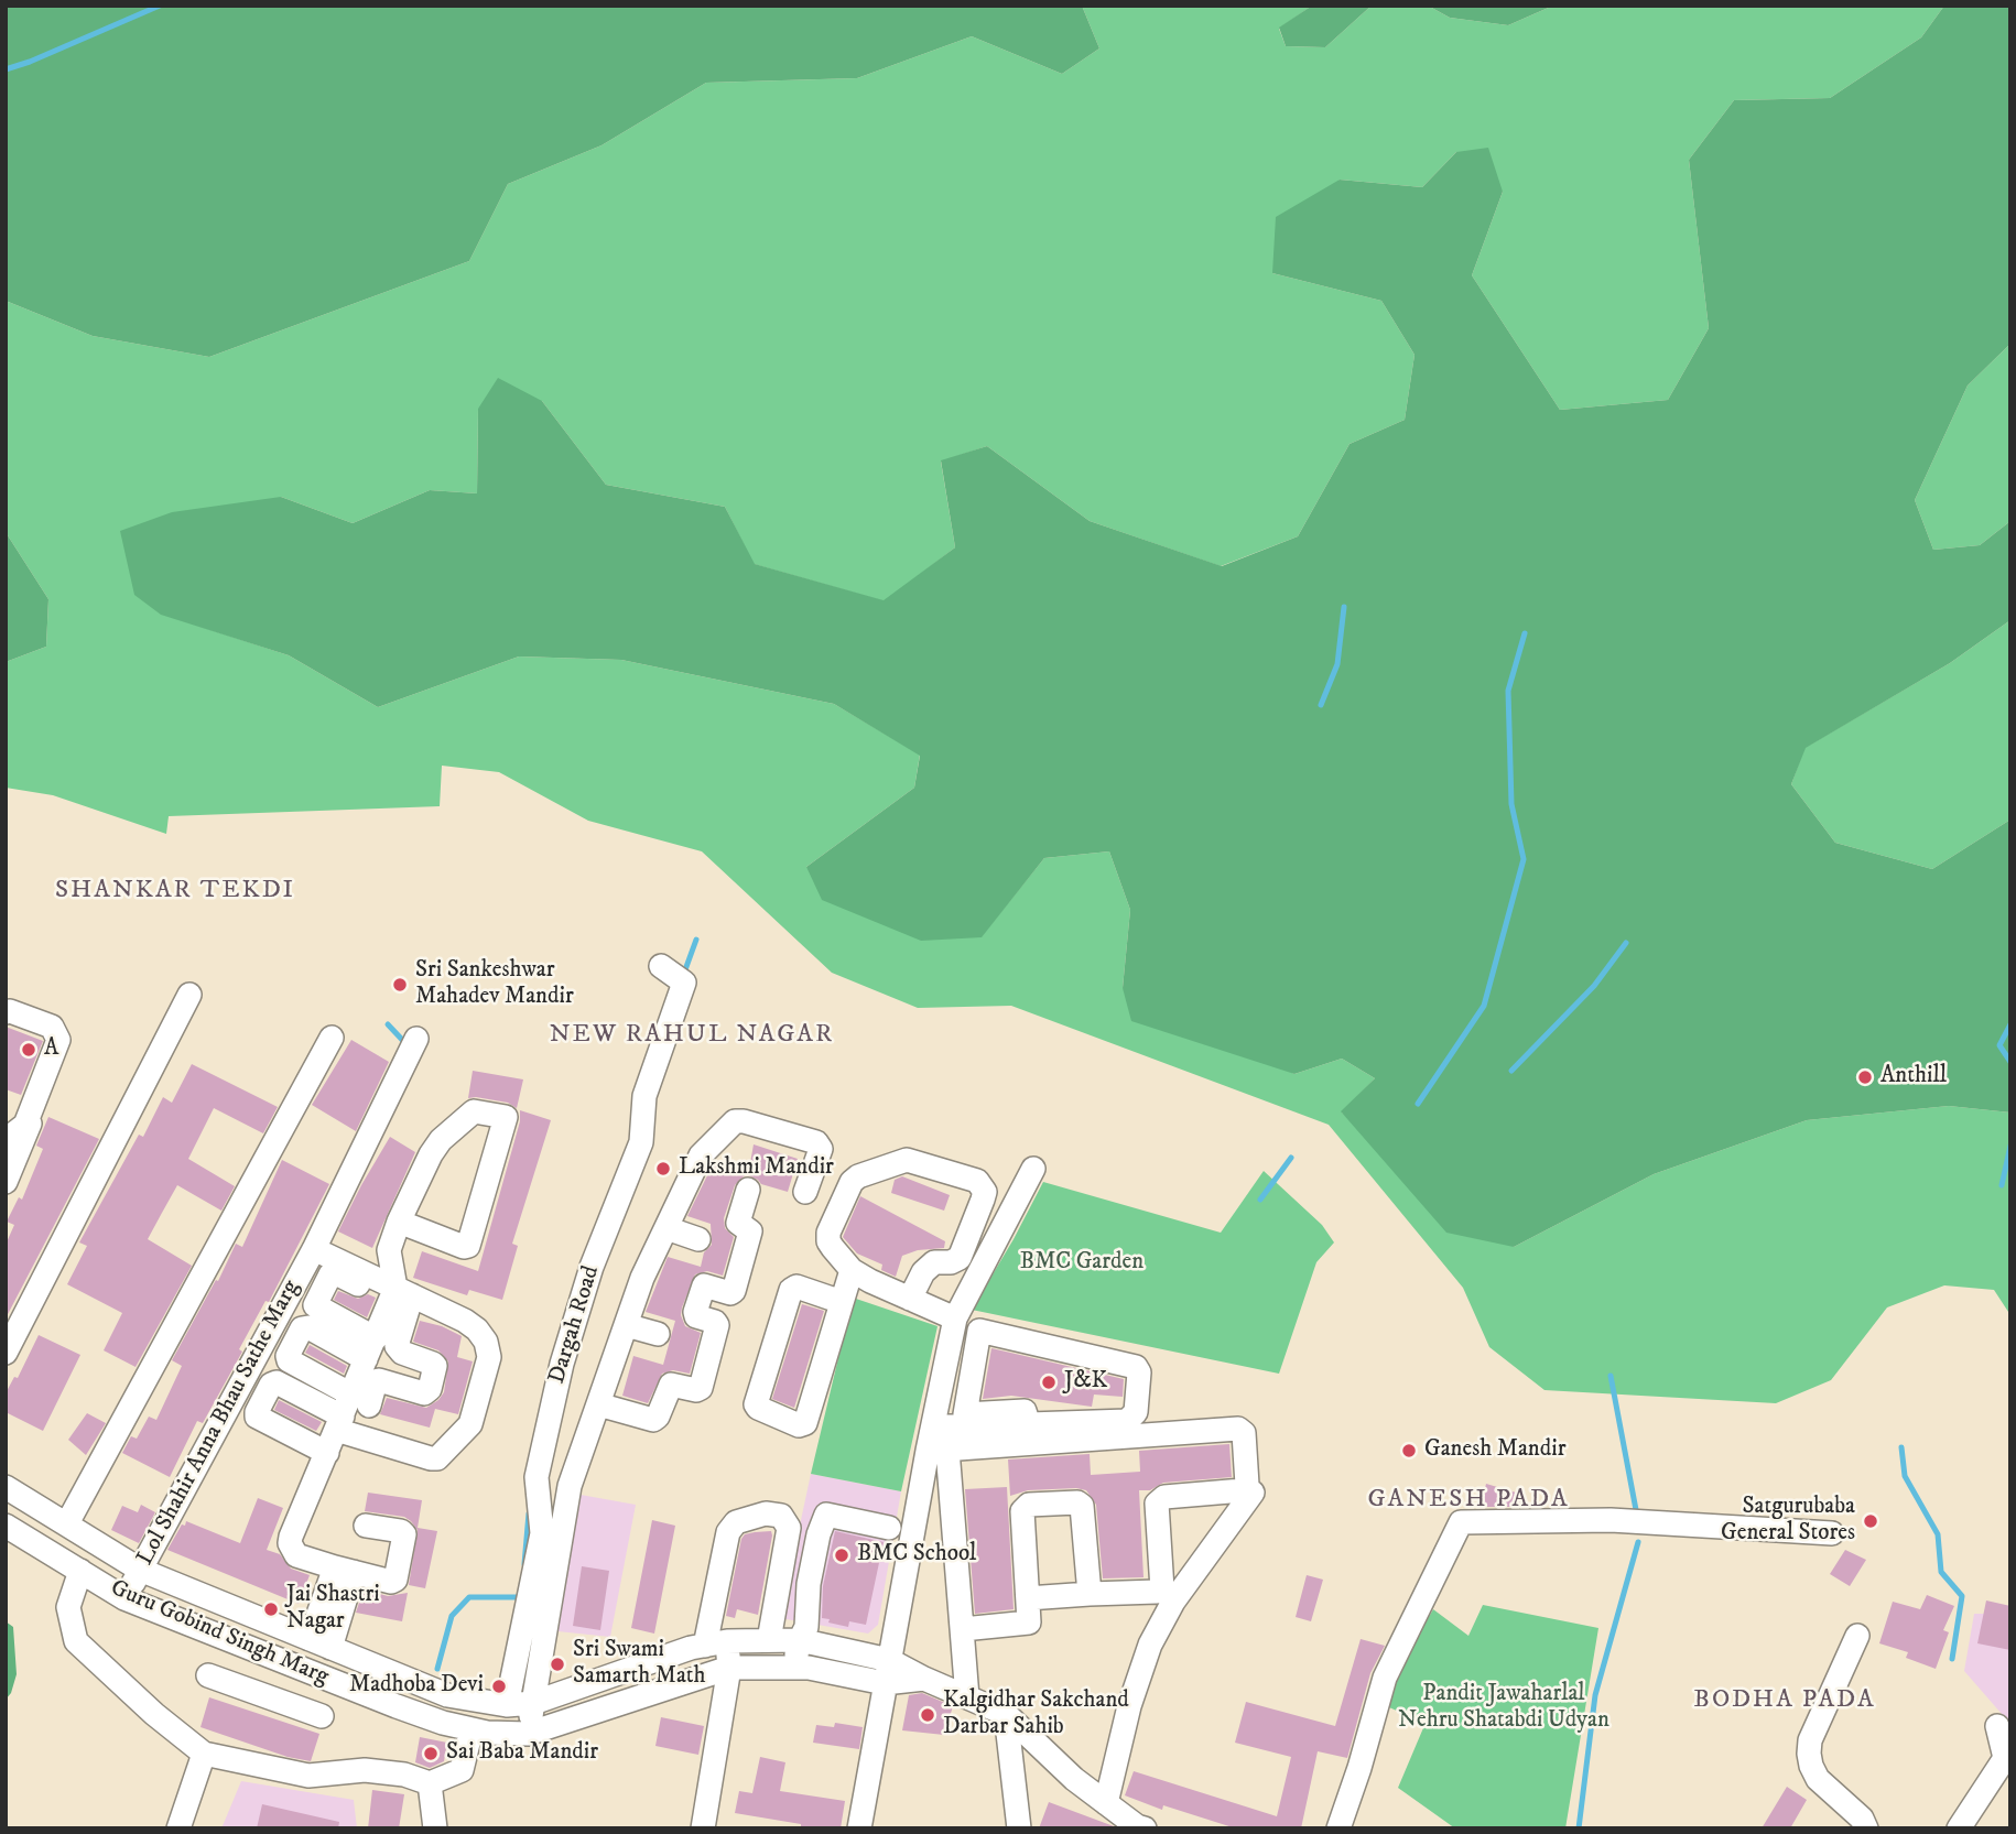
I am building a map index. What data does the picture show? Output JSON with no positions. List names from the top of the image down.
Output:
{
  "streets": {
    "street": ["Dargah Road", "Lol Shahir Anna Bhau Sathe Marg", "Guru Gobind Singh Marg"]
  },
  "crossings": [
    ["Dargah Road", "Guru Gobind Singh Marg"],
    ["Lol Shahir Anna Bhau Sathe Marg", "Guru Gobind Singh Marg"]
  ],
  "districts": [
    "SHANKAR TEKDI",
    "NEW RAHUL NAGAR",
    "GANESH PADA",
    "BODHA PADA"
  ],
  "parks": ["BMC Garden", "Pandit Jawaharlal Nehru Shatabdi Udyan"],
  "places": [
    "Sri Sankeshwar Mahadev Mandir",
    "A",
    "Anthill",
    "Lakshmi Mandir",
    "J&K",
    "Ganesh Mandir",
    "Satgurubaba General Stores",
    "BMC School",
    "Jai Shastri Nagar",
    "Sri Swami Samarth Math",
    "Madhoba Devi",
    "Kalgidhar Sakchand Darbar Sahib",
    "Sai Baba Mandir"
  ]
}
